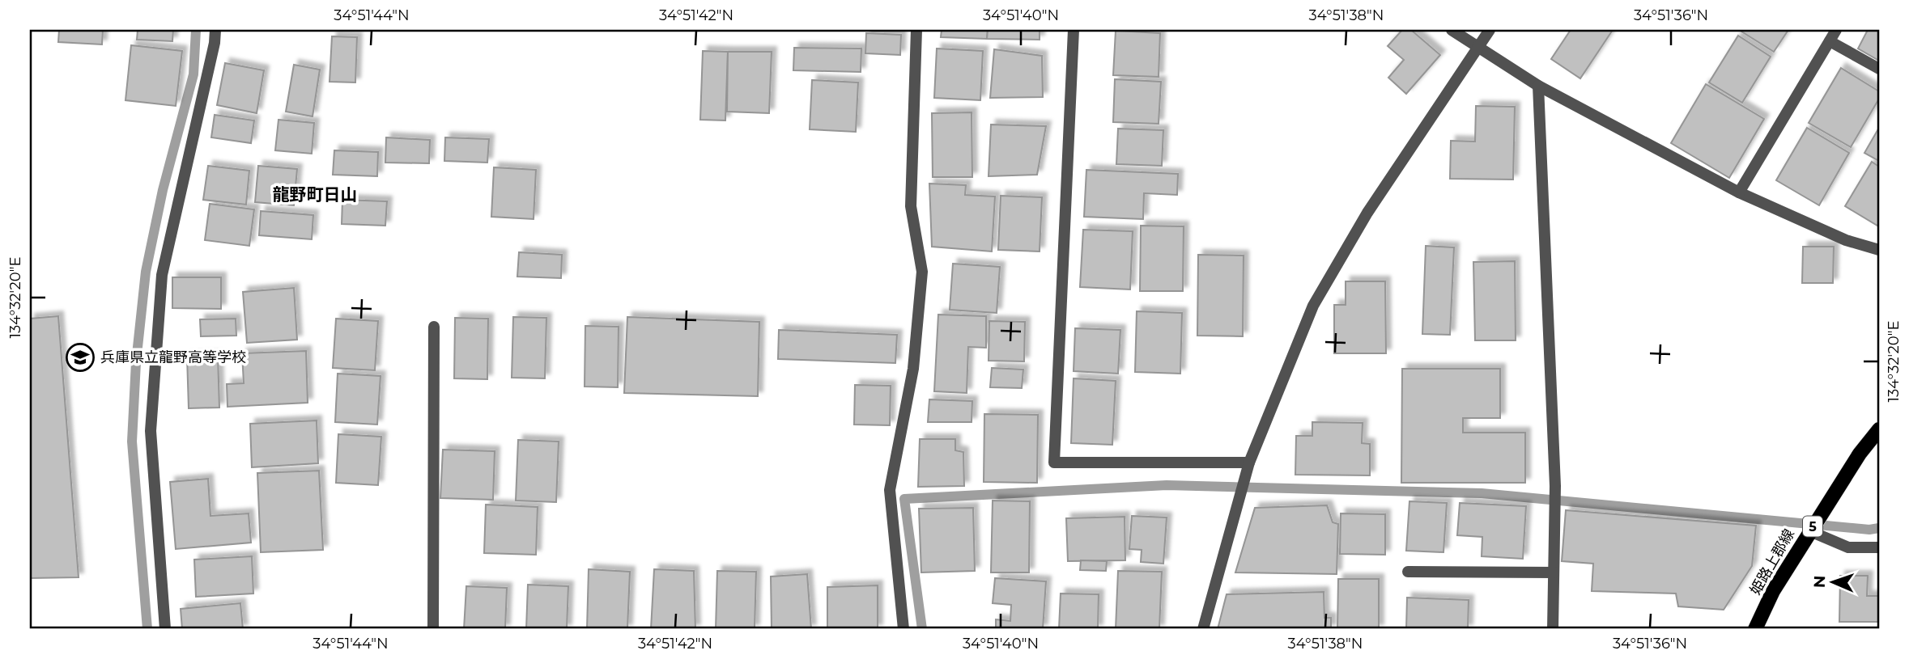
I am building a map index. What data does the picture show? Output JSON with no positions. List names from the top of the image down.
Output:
{
  "streets": {
    "main road": ["5", "姫路上郡線"]
  },
  "districts": ["龍野町日山"],
  "places": {
    "school or university": ["兵庫県立龍野高等学校"]
  },
  "north": "left",
  "coordinates": [
    "34°51'44\"N",
    "34°51'42\"N",
    "34°51'40\"N",
    "34°51'38\"N",
    "34°51'36\"N",
    "134°32'20\"E"
  ]
}
